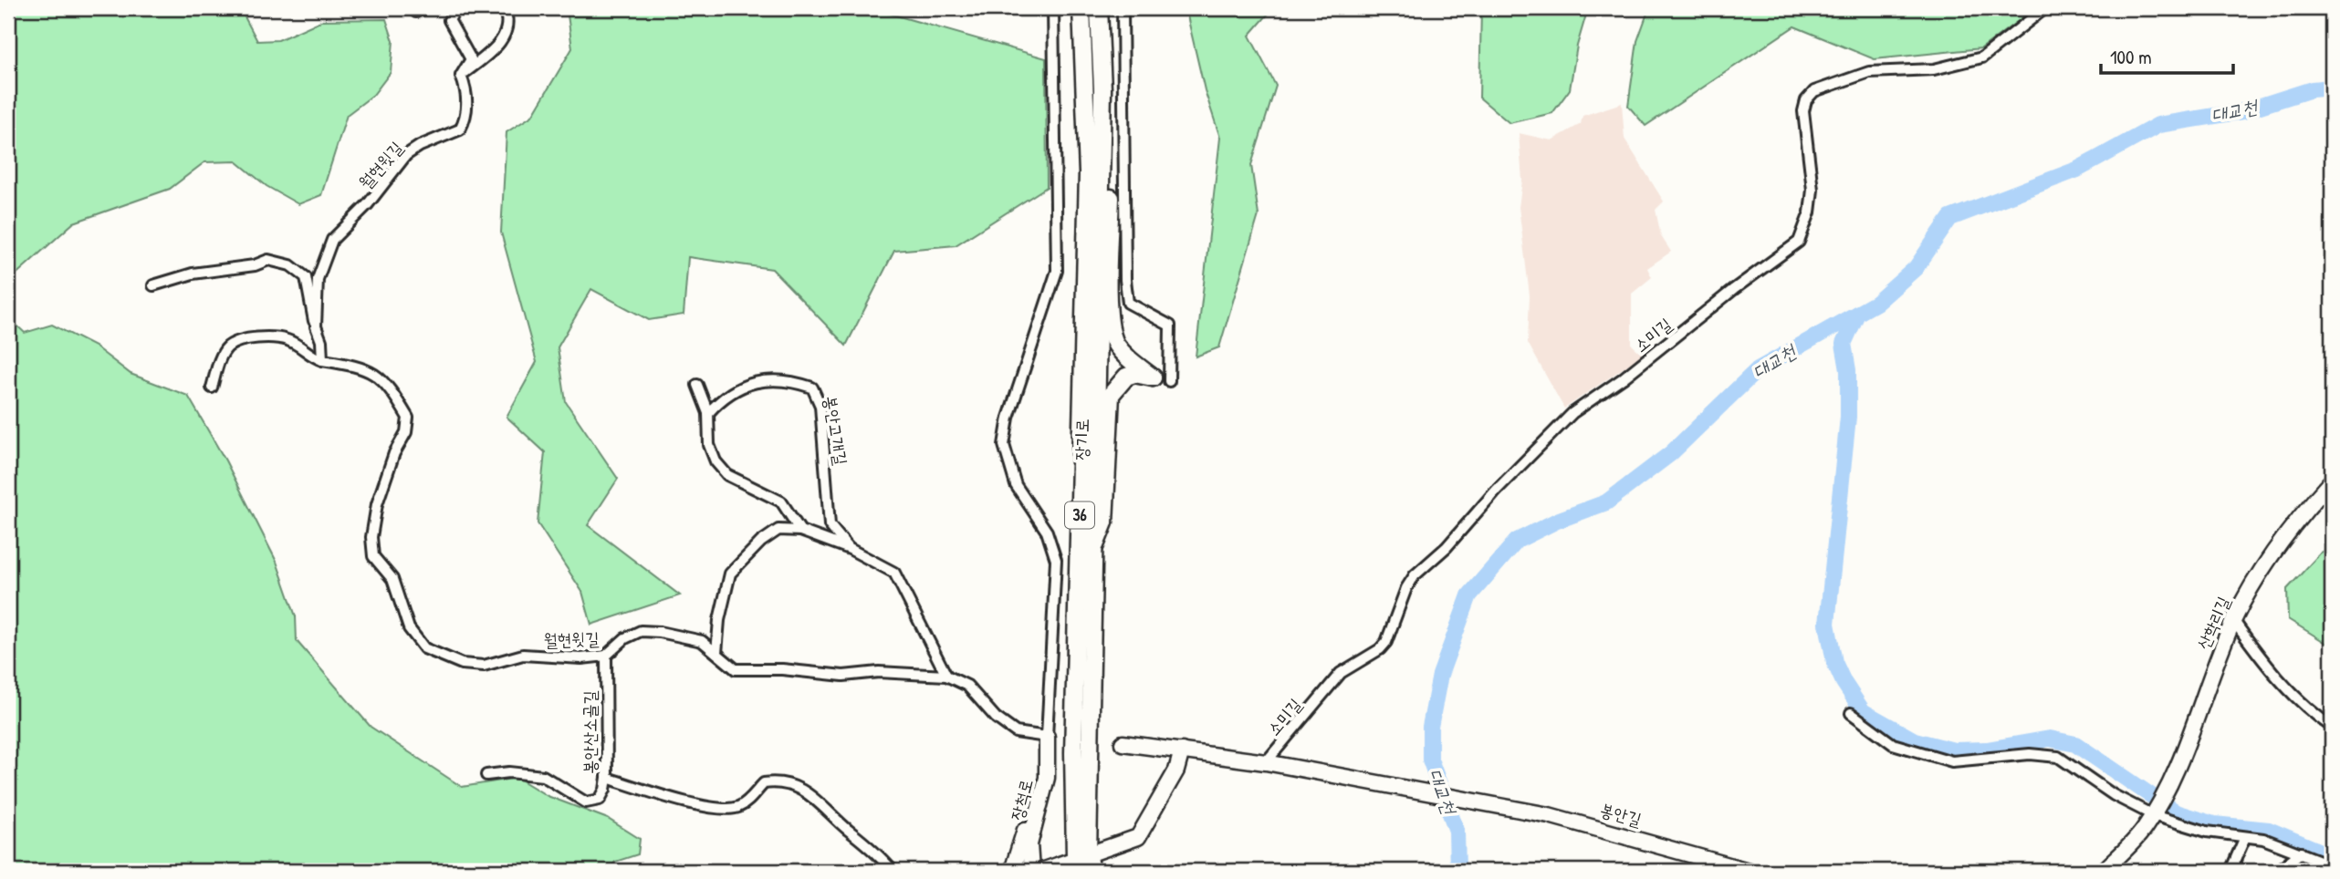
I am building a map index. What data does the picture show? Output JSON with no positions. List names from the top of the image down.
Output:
{
  "streets": {
    "main road": ["장기로", "36"],
    "street": [
      "월현윗길",
      "소미길",
      "봉안고개길",
      "산학리길",
      "봉안산소골길",
      "장척로",
      "봉안길"
    ]
  },
  "crossings": [
    ["월현윗길", "봉안고개길"],
    ["월현윗길", "봉안산소골길"],
    ["월현윗길", "장척로"],
    ["소미길", "봉안길"]
  ],
  "water": ["대교천"],
  "scale_bar": "100 m"
}
